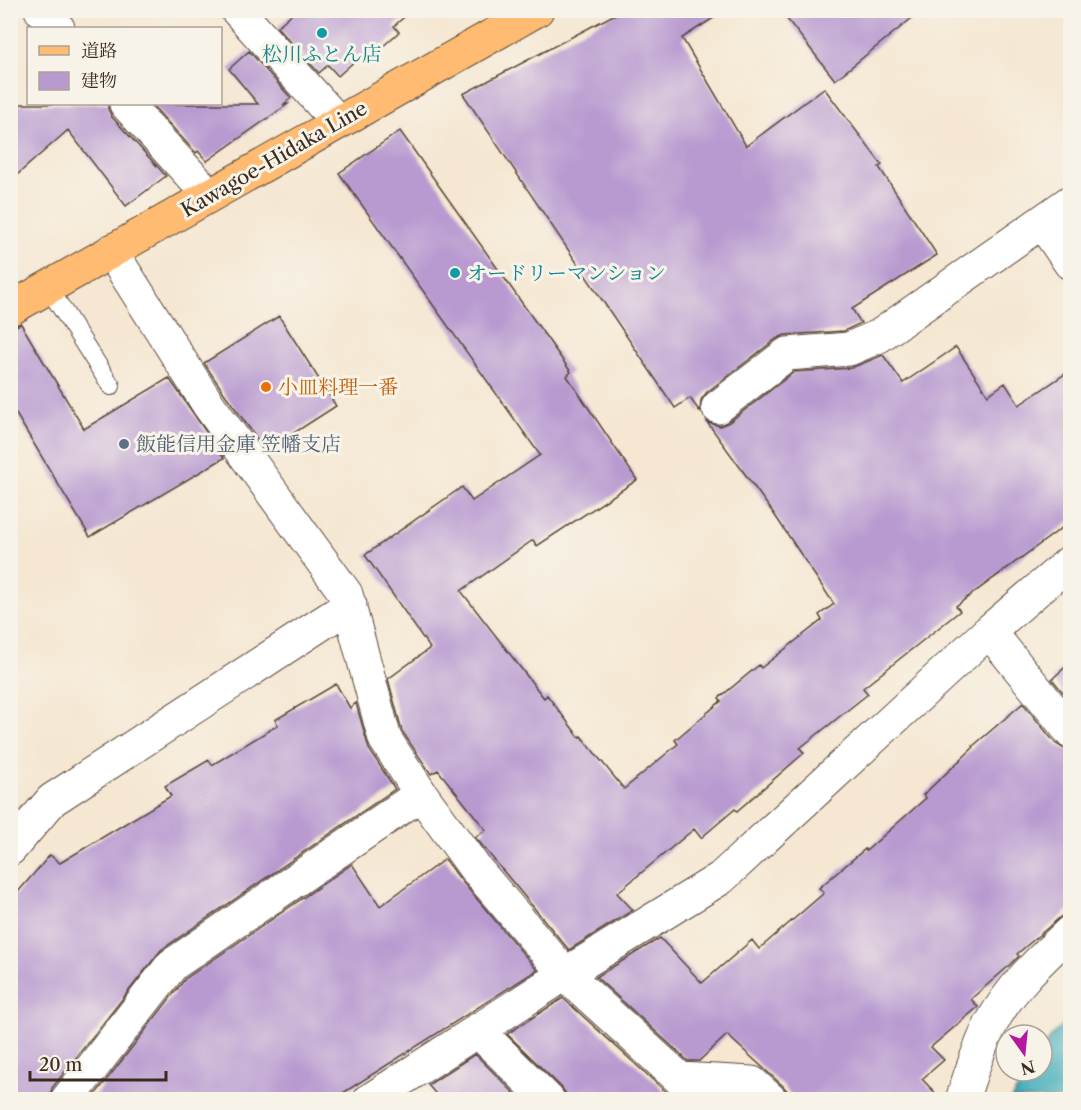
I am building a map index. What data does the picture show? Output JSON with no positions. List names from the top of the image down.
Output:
{
  "streets": {
    "main road": ["Kawagoe-Hidaka Line"]
  },
  "places": [
    "松川ふとん店",
    "オードリーマンション",
    "小皿料理一番",
    "飯能信用金庫 笠幡支店"
  ],
  "legend": ["道路", "建物"],
  "scale_bar": "20 m",
  "north": "bottom"
}
